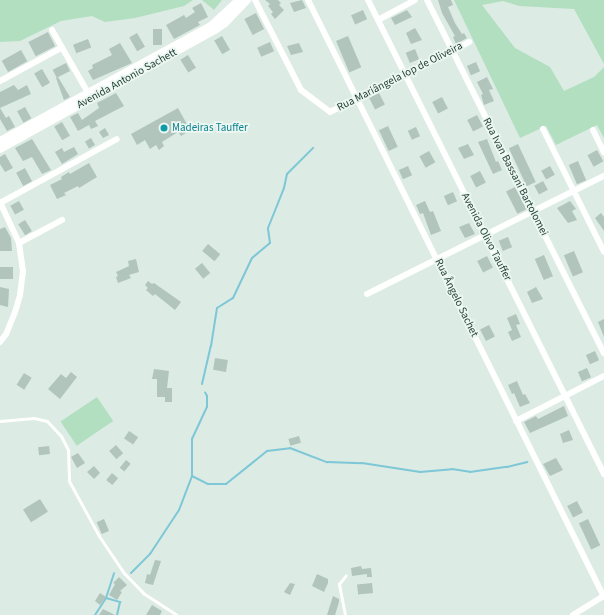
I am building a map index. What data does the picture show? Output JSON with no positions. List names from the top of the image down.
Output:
{
  "streets": {
    "street": [
      "Rua Mariângela Iop de Oliveira",
      "Avenida Antonio Sachett",
      "Rua Ivan Bassani Bartolomei",
      "Avenida Olivo Tauffer",
      "Rua Ângelo Sachet"
    ]
  },
  "crossings": [
    ["Rua Mariângela Iop de Oliveira", "Rua Ivan Bassani Bartolomei"],
    ["Rua Mariângela Iop de Oliveira", "Avenida Olivo Tauffer"],
    ["Rua Mariângela Iop de Oliveira", "Rua Ângelo Sachet"]
  ],
  "places": ["Madeiras Tauffer"]
}
